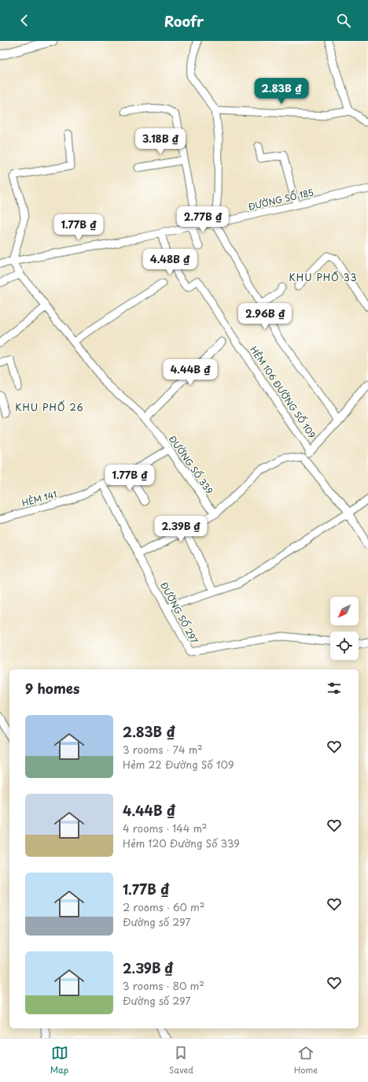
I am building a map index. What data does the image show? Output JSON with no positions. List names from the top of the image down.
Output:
{
  "streets": {
    "street": [
      "ĐƯỜNG SỐ 185",
      "HẺM 106 ĐƯỜNG SỐ 109",
      "ĐƯỜNG SỐ 339",
      "HẺM 141",
      "ĐƯỜNG SỐ 297"
    ]
  },
  "crossings": [
    ["ĐƯỜNG SỐ 185", "HẺM 106 ĐƯỜNG SỐ 109"],
    ["ĐƯỜNG SỐ 185", "ĐƯỜNG SỐ 339"],
    ["ĐƯỜNG SỐ 339", "HẺM 141"],
    ["HẺM 141", "ĐƯỜNG SỐ 297"]
  ],
  "districts": ["KHU PHỐ 33", "KHU PHỐ 26"],
  "north": "bottom left",
  "page": {
    "header": "Roofr",
    "price": [
      "2.83B ₫",
      "3.18B ₫",
      "2.77B ₫",
      "1.77B ₫",
      "4.48B ₫",
      "2.96B ₫",
      "4.44B ₫",
      "1.77B ₫",
      "2.39B ₫"
    ],
    "heading": "9 homes",
    "list": [
      {
        "name": "2.83B ₫",
        "note": "3 rooms · 74 m² · Hẻm 22 Đường Số 109"
      },
      {
        "name": "4.44B ₫",
        "note": "4 rooms · 144 m² · Hẻm 120 Đường Số 339"
      },
      {
        "name": "1.77B ₫",
        "note": "2 rooms · 60 m² · Đường số 297"
      },
      {
        "name": "2.39B ₫",
        "note": "3 rooms · 80 m² · Đường số 297"
      }
    ],
    "tabs": ["Map", "Saved", "Home"]
  }
}
